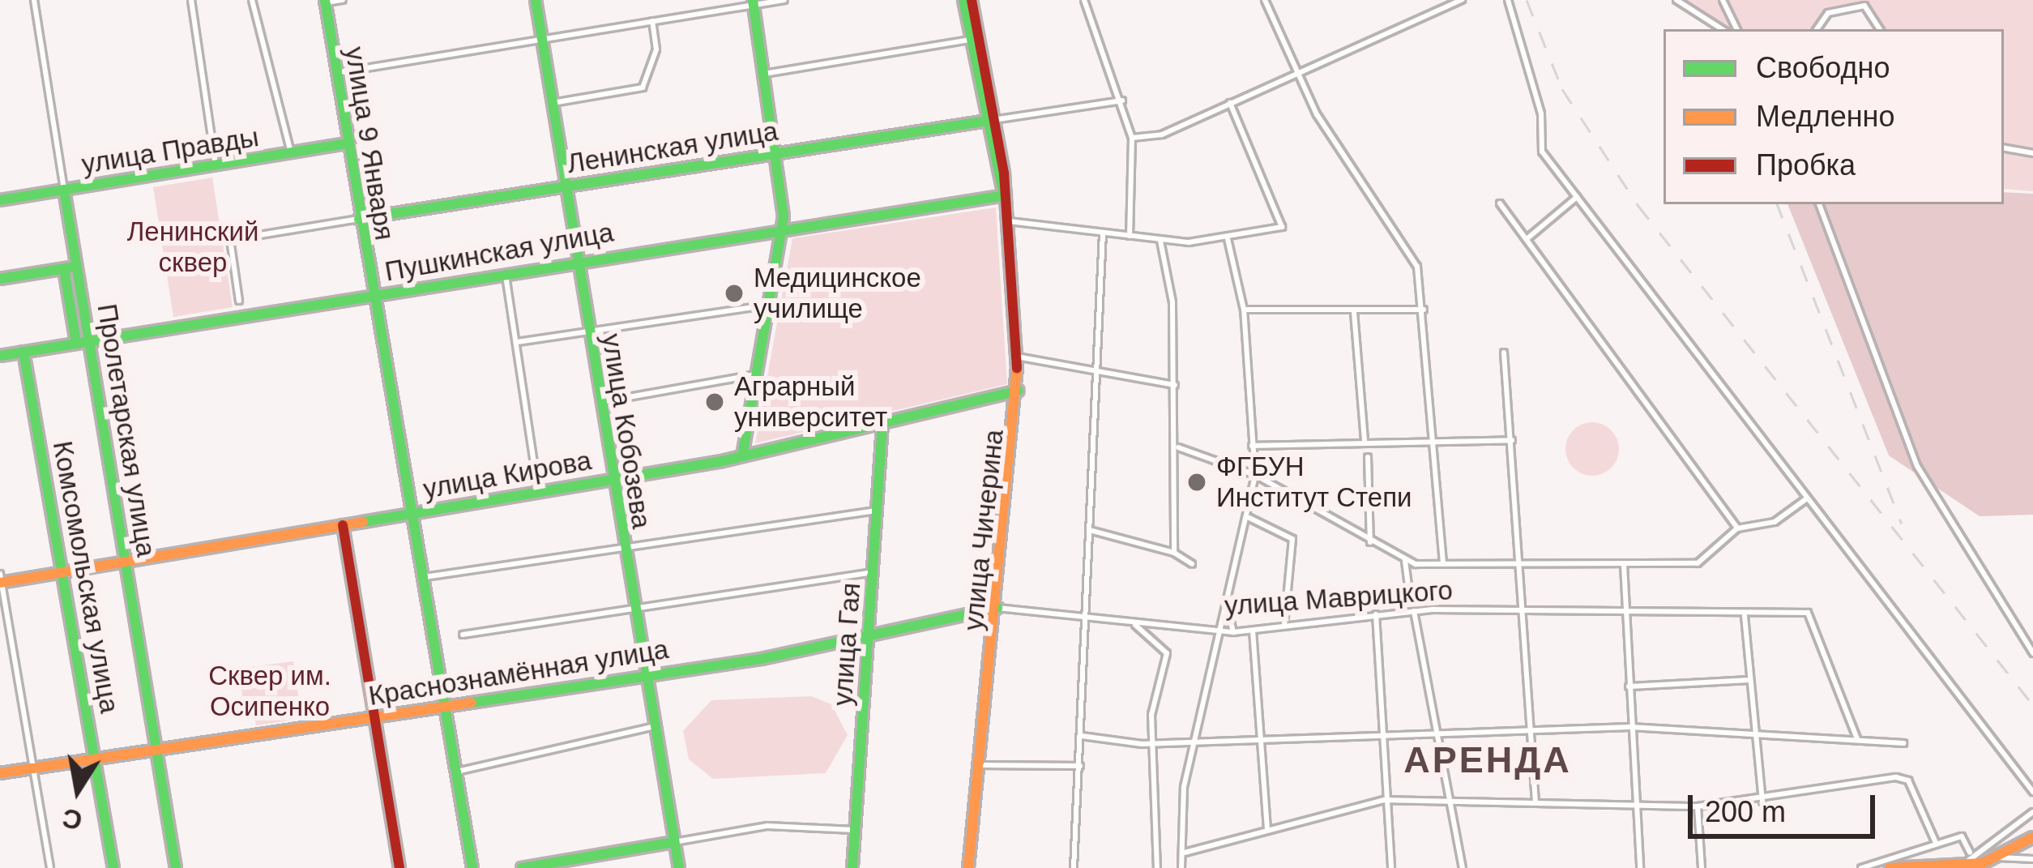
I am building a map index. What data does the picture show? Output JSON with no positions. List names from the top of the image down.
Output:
{
  "streets": {
    "main road": [
      "улица 9 Января",
      "Ленинская улица",
      "улица Правды",
      "Пушкинская улица",
      "Пролетарская улица",
      "улица Кобозева",
      "улица Кирова",
      "улица Чичерина",
      "Комсомольская улица",
      "улица Маврицкого",
      "улица Гая",
      "Краснознамённая улица"
    ]
  },
  "crossings": [
    ["улица 9 Января", "Ленинская улица"],
    ["улица 9 Января", "улица Правды"],
    ["улица 9 Января", "Пушкинская улица"],
    ["улица 9 Января", "улица Кирова"],
    ["улица 9 Января", "Краснознамённая улица"],
    ["Ленинская улица", "улица Кобозева"],
    ["Ленинская улица", "улица Чичерина"],
    ["улица Правды", "Пролетарская улица"],
    ["Пушкинская улица", "Пролетарская улица"],
    ["Пушкинская улица", "улица Кобозева"],
    ["Пушкинская улица", "улица Чичерина"],
    ["Пушкинская улица", "Комсомольская улица"],
    ["Пролетарская улица", "улица Кирова"],
    ["Пролетарская улица", "Краснознамённая улица"],
    ["улица Кобозева", "улица Кирова"],
    ["улица Кобозева", "Краснознамённая улица"],
    ["улица Кирова", "улица Чичерина"],
    ["улица Кирова", "Комсомольская улица"],
    ["улица Кирова", "улица Гая"],
    ["улица Чичерина", "улица Маврицкого"],
    ["Комсомольская улица", "Краснознамённая улица"],
    ["улица Маврицкого", "улица Гая"],
    ["улица Маврицкого", "Краснознамённая улица"],
    ["улица Гая", "Краснознамённая улица"]
  ],
  "districts": ["АРЕНДА"],
  "parks": ["Ленинский сквер", "Сквер им. Осипенко"],
  "places": ["Медицинское училище", "Аграрный университет", "ФГБУН Институт Степи"],
  "legend": ["Свободно", "Медленно", "Пробка"],
  "scale_bar": "200 m",
  "north": "bottom"
}
